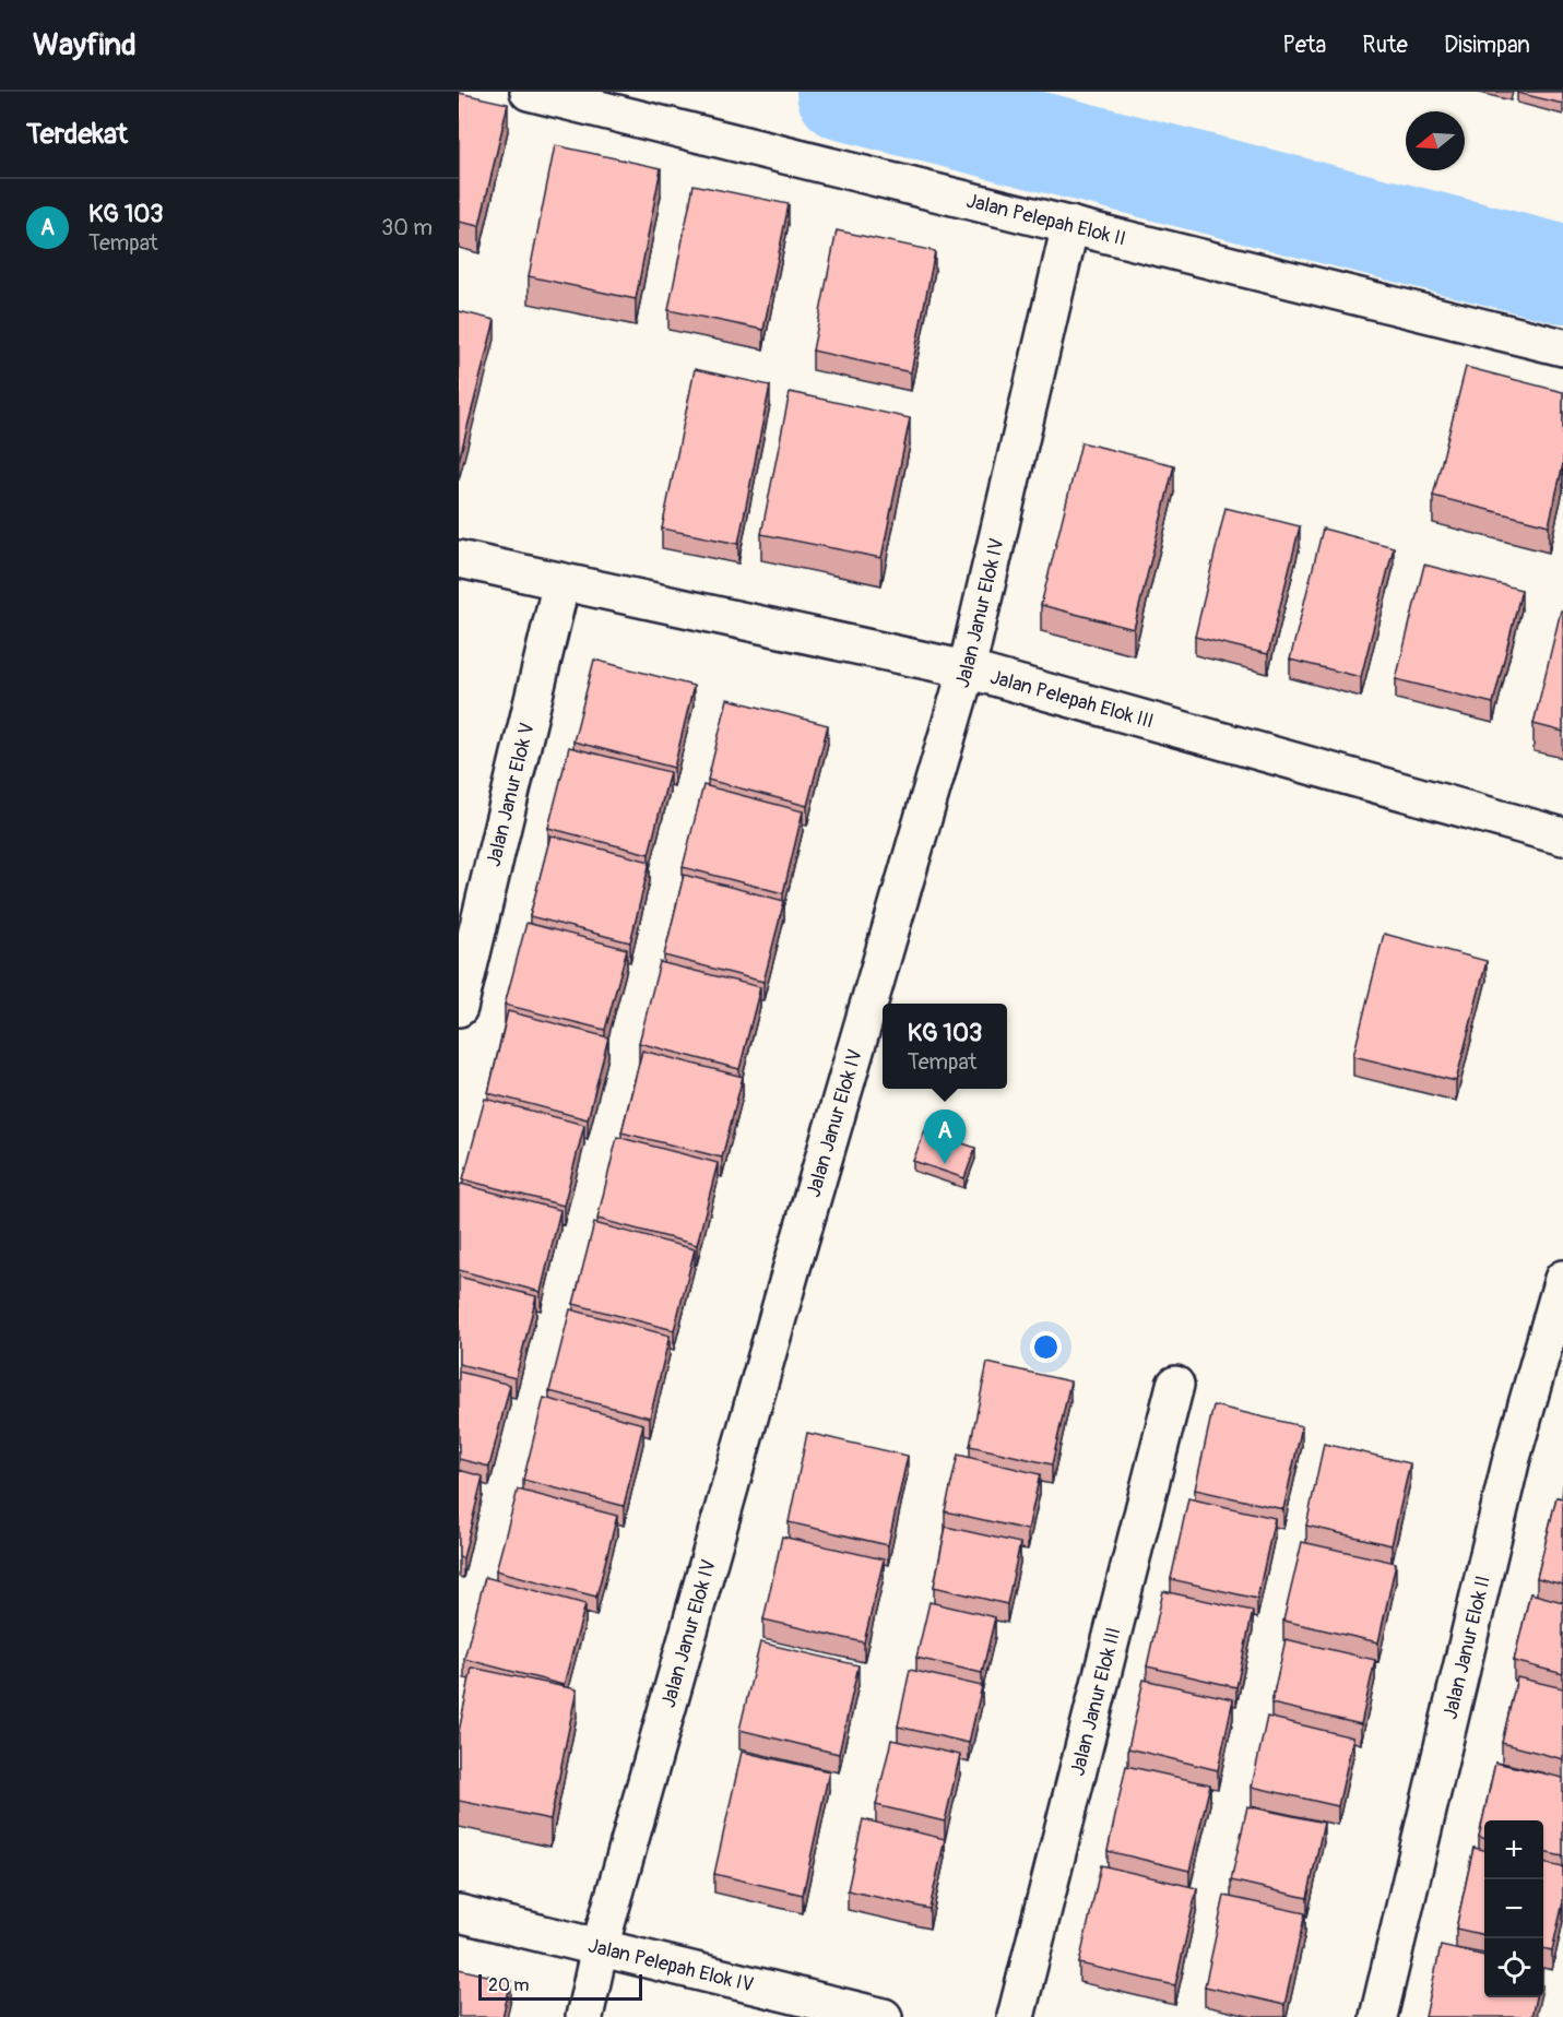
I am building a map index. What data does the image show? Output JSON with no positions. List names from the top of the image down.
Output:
{
  "streets": {
    "street": [
      "Jalan Pelepah Elok II",
      "Jalan Janur Elok IV",
      "Jalan Pelepah Elok III",
      "Jalan Janur Elok V",
      "Jalan Janur Elok II",
      "Jalan Janur Elok III",
      "Jalan Pelepah Elok IV"
    ]
  },
  "crossings": [
    ["Jalan Pelepah Elok II", "Jalan Janur Elok IV"],
    ["Jalan Janur Elok IV", "Jalan Pelepah Elok III"],
    ["Jalan Janur Elok IV", "Jalan Pelepah Elok IV"],
    ["Jalan Pelepah Elok III", "Jalan Janur Elok V"]
  ],
  "scale_bar": "20 m",
  "north": "left",
  "page": {
    "header": "Wayfind",
    "nav": ["Peta", "Rute", "Disimpan"],
    "heading": "Terdekat",
    "list": [
      {
        "mark": "A",
        "name": "KG 103",
        "note": "Tempat",
        "value": "30 m"
      }
    ],
    "popup": ["KG 103", "Tempat"],
    "pins": "A",
    "map_buttons": ["+", "−"],
    "scale": "20 m"
  }
}
